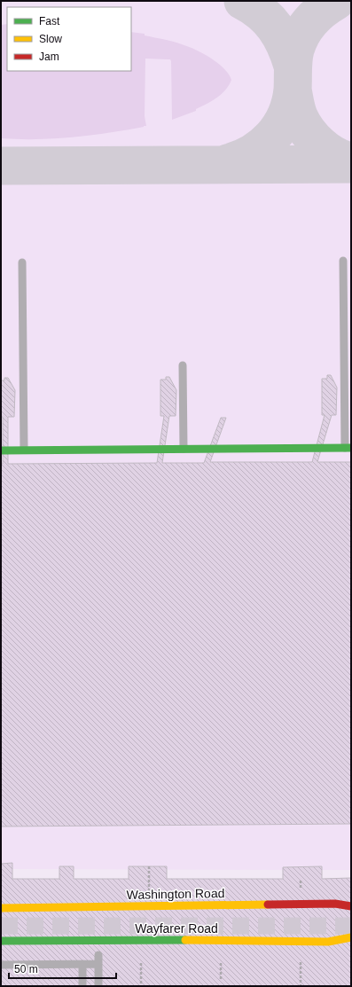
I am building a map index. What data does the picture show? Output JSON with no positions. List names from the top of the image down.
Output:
{
  "streets": {
    "street": ["Washington Road", "Wayfarer Road"]
  },
  "legend": ["Fast", "Slow", "Jam"],
  "scale_bar": "50 m"
}
